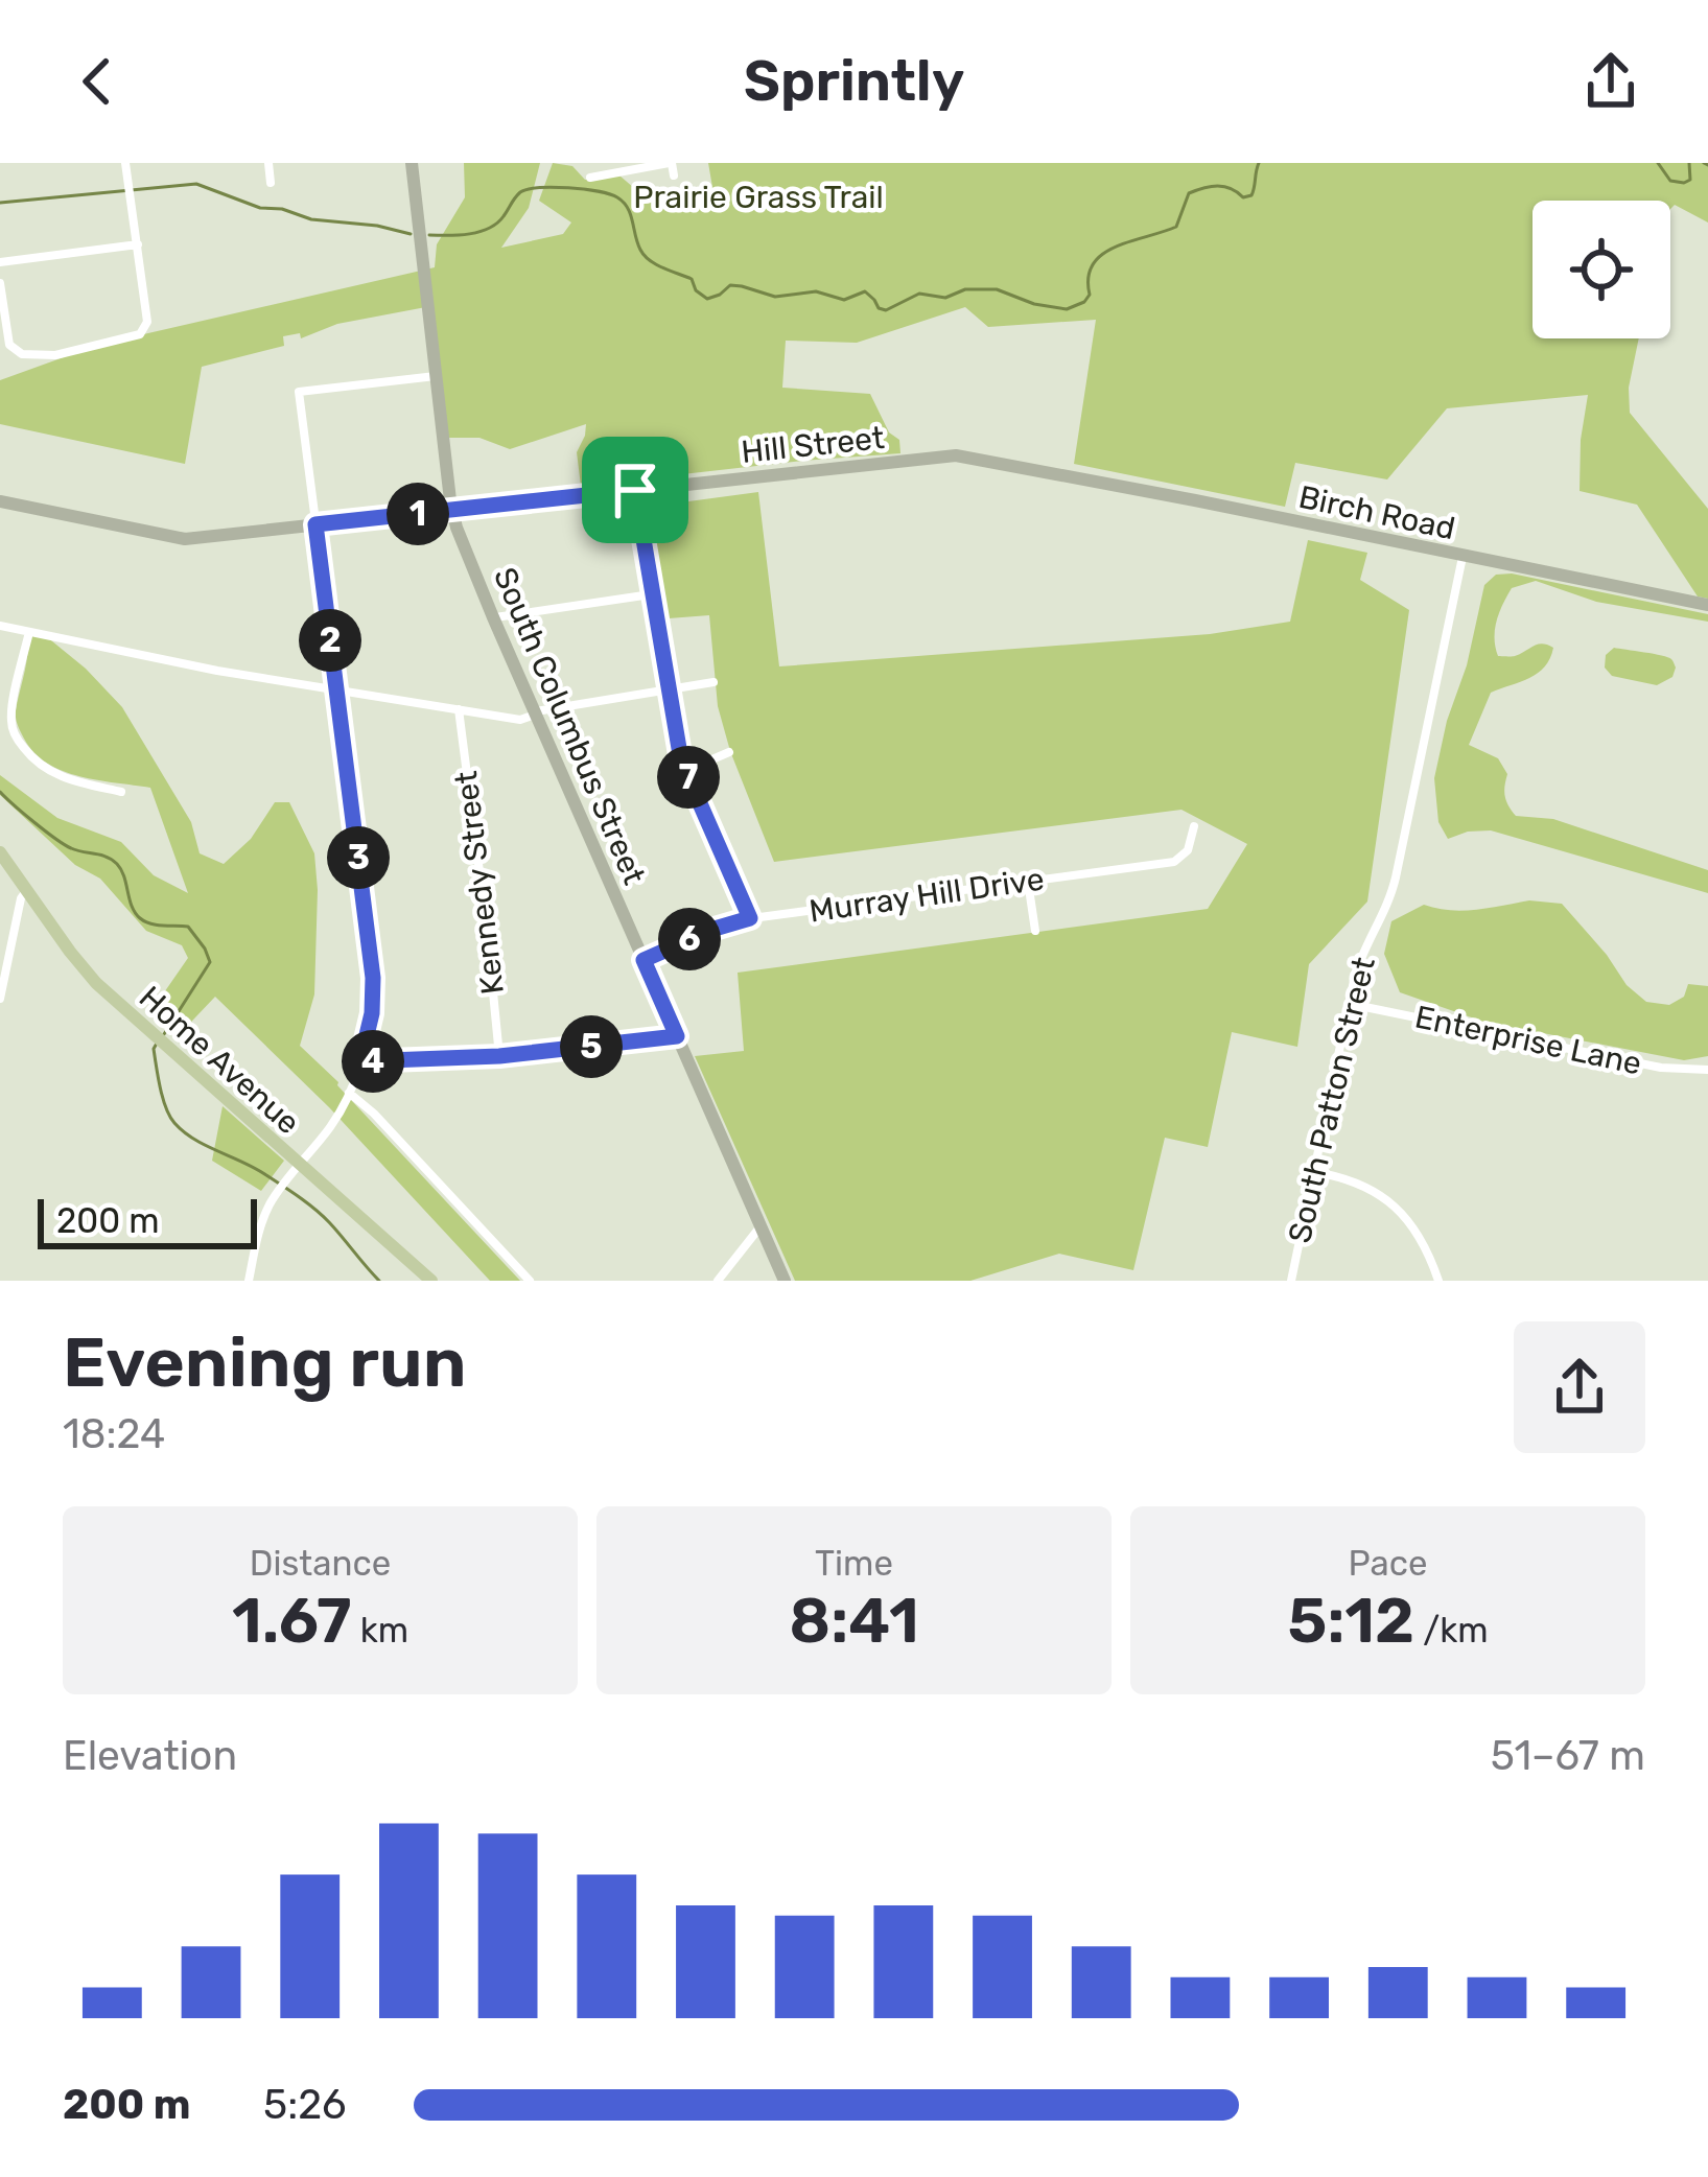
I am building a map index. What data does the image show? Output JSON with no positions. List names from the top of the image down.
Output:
{
  "streets": {
    "main road": ["Home Avenue"],
    "street": [
      "Hill Street",
      "Birch Road",
      "South Columbus Street",
      "Kennedy Street",
      "Murray Hill Drive",
      "Enterprise Lane",
      "South Patton Street"
    ]
  },
  "crossings": [
    ["Hill Street", "Birch Road"],
    ["Hill Street", "South Columbus Street"],
    ["Birch Road", "South Patton Street"],
    ["South Columbus Street", "Murray Hill Drive"],
    ["Enterprise Lane", "South Patton Street"]
  ],
  "parks": ["Prairie Grass Trail"],
  "scale_bar": "200 m",
  "page": {
    "header": "Sprintly",
    "pins": [
      "1",
      "2",
      "7",
      "3",
      "6",
      "5",
      "4"
    ],
    "scale": "200 m",
    "heading": ["Evening run", "18:24"],
    "stats": [
      ["Distance", "1.67 km"],
      ["Time", "8:41"],
      ["Pace", "5:12 /km"]
    ],
    "chart": ["Elevation", "51–67 m"],
    "list": [
      {
        "name": "200 m",
        "note": "5:26"
      }
    ]
  }
}
